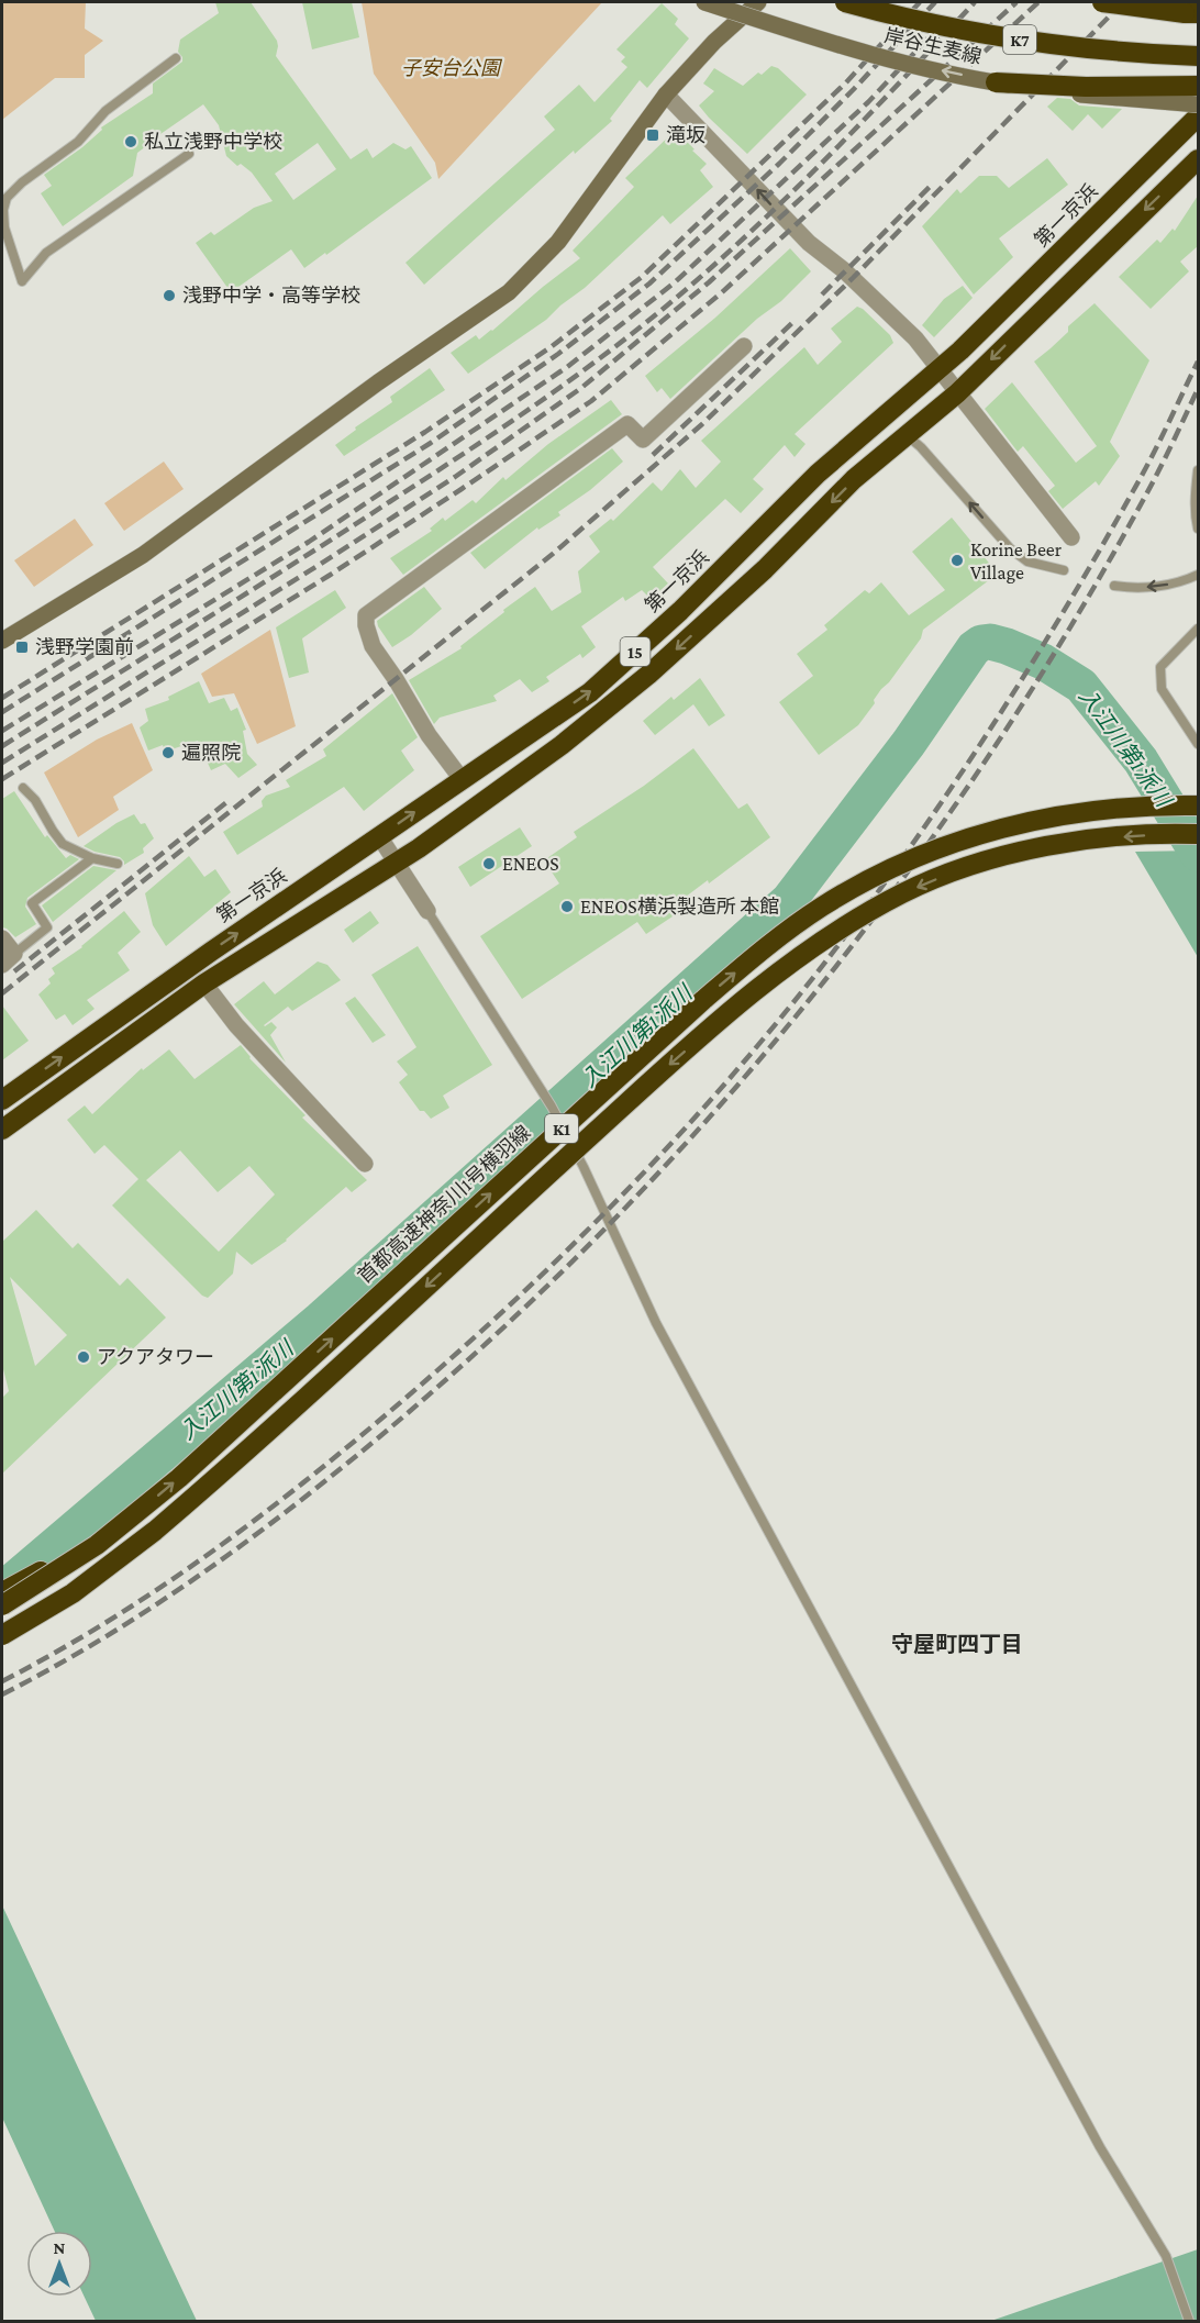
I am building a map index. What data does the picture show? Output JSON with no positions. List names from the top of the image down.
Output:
{
  "streets": {
    "highway": [
      "K7",
      "第一京浜",
      "15",
      "K1",
      "首都高速神奈川1号横羽線"
    ],
    "street": ["岸谷生麦線"]
  },
  "one_way": ["岸谷生麦線"],
  "districts": ["守屋町四丁目"],
  "water": ["入江川第1派川"],
  "parks": ["子安台公園"],
  "places": {
    "transit": ["滝坂", "浅野学園前"],
    "other": [
      "私立浅野中学校",
      "浅野中学・高等学校",
      "Korine Beer Village",
      "遍照院",
      "ENEOS",
      "ENEOS横浜製造所 本館",
      "アクアタワー"
    ]
  },
  "north": "top"
}
